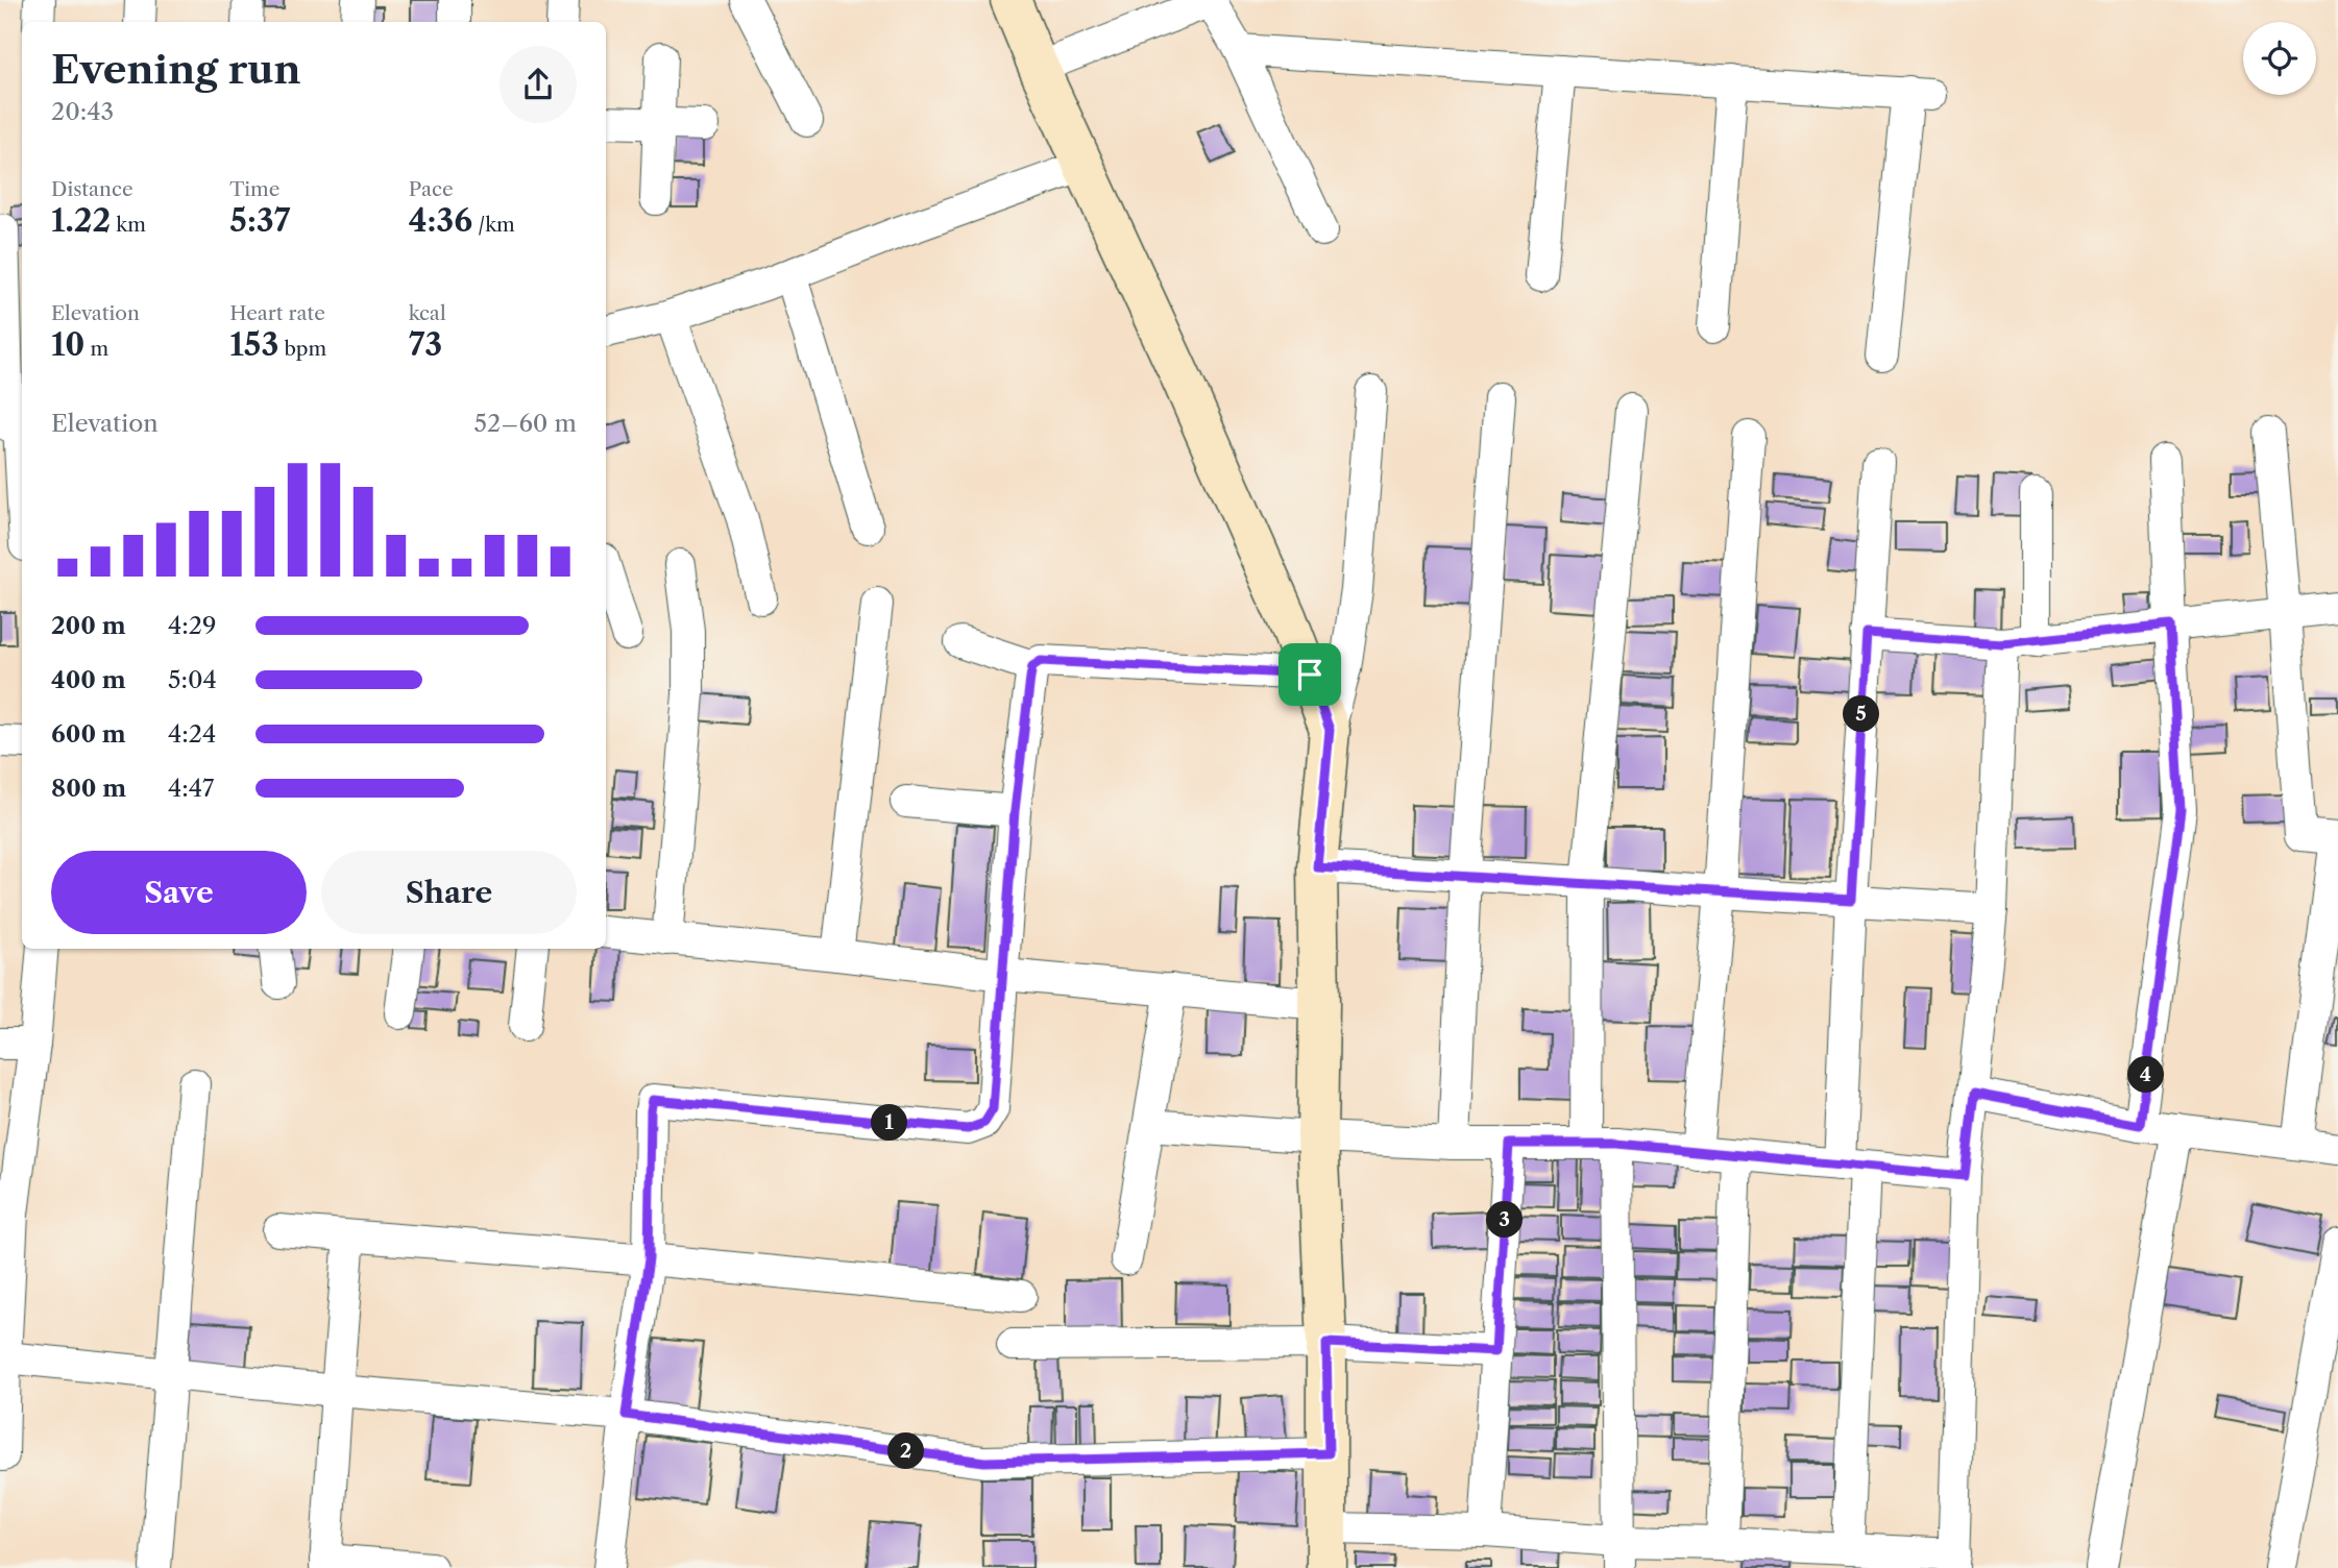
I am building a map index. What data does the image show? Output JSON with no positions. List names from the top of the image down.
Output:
{
  "page": {
    "heading": ["Evening run", "20:43"],
    "stats": [
      ["Distance", "1.22 km"],
      ["Time", "5:37"],
      ["Pace", "4:36 /km"],
      ["Elevation", "10 m"],
      ["Heart rate", "153 bpm"],
      ["kcal", "73"]
    ],
    "chart": ["Elevation", "52–60 m"],
    "list": [
      {
        "name": "200 m",
        "note": "4:29"
      },
      {
        "name": "400 m",
        "note": "5:04"
      },
      {
        "name": "600 m",
        "note": "4:24"
      },
      {
        "name": "800 m",
        "note": "4:47"
      }
    ],
    "pins": [
      "5",
      "4",
      "1",
      "3",
      "2"
    ],
    "buttons": ["Save", "Share"]
  }
}
